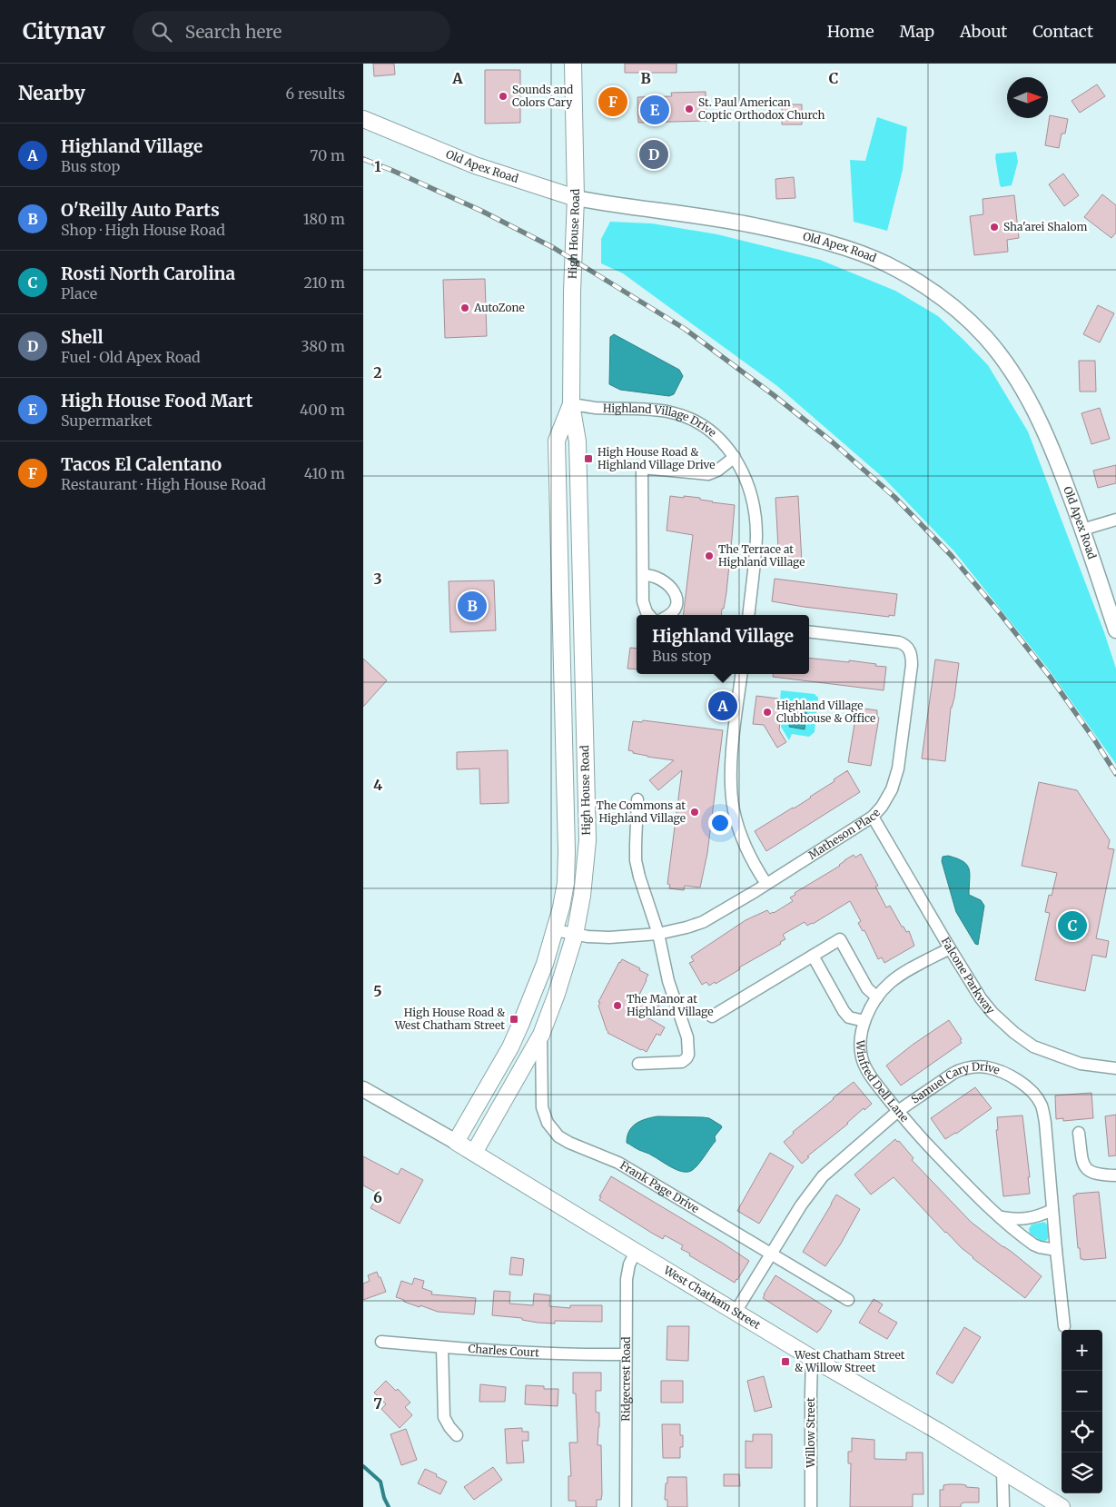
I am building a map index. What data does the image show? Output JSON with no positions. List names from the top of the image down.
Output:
{
  "streets": {
    "main road": ["Old Apex Road", "High House Road", "West Chatham Street"],
    "street": [
      "Highland Village Drive",
      "Matheson Place",
      "Falcone Parkway",
      "Winfred Dell Lane",
      "Samuel Cary Drive",
      "Frank Page Drive",
      "Charles Court",
      "Ridgecrest Road",
      "Willow Street"
    ]
  },
  "crossings": [
    ["Old Apex Road", "High House Road"],
    ["High House Road", "Highland Village Drive"],
    ["High House Road", "Matheson Place"],
    ["High House Road", "Frank Page Drive"],
    ["High House Road", "West Chatham Street"],
    ["Matheson Place", "Falcone Parkway"],
    ["Falcone Parkway", "Winfred Dell Lane"],
    ["Winfred Dell Lane", "Samuel Cary Drive"],
    ["Samuel Cary Drive", "Frank Page Drive"],
    ["Samuel Cary Drive", "West Chatham Street"],
    ["West Chatham Street", "Ridgecrest Road"],
    ["West Chatham Street", "Willow Street"],
    ["Charles Court", "Ridgecrest Road"]
  ],
  "places": {
    "other": [
      "Sounds and Colors Cary",
      "St. Paul American Coptic Orthodox Church",
      "Sha'arei Shalom",
      "AutoZone",
      "The Terrace at Highland Village",
      "Highland Village Clubhouse & Office",
      "The Commons at Highland Village",
      "The Manor at Highland Village"
    ],
    "transit": ["High House Road & Highland Village Drive", "High House Road & West Chatham Street", "West Chatham Street & Willow Street"]
  },
  "north": "right",
  "page": {
    "header": "Citynav",
    "search": "Search here",
    "nav": [
      "Home",
      "Map",
      "About",
      "Contact"
    ],
    "heading": ["Nearby", "6 results"],
    "pins": [
      "F",
      "E",
      "D",
      "B",
      "A",
      "C"
    ],
    "list": [
      {
        "mark": "A",
        "name": "Highland Village",
        "note": "Bus stop",
        "value": "70 m"
      },
      {
        "mark": "B",
        "name": "O'Reilly Auto Parts",
        "note": "Shop · High House Road",
        "value": "180 m"
      },
      {
        "mark": "C",
        "name": "Rosti North Carolina",
        "note": "Place",
        "value": "210 m"
      },
      {
        "mark": "D",
        "name": "Shell",
        "note": "Fuel · Old Apex Road",
        "value": "380 m"
      },
      {
        "mark": "E",
        "name": "High House Food Mart",
        "note": "Supermarket",
        "value": "400 m"
      },
      {
        "mark": "F",
        "name": "Tacos El Calentano",
        "note": "Restaurant · High House Road",
        "value": "410 m"
      }
    ],
    "popup": ["Highland Village", "Bus stop"],
    "map_buttons": ["+", "−"]
  },
  "grid": {
    "columns": ["A", "B", "C"],
    "rows": [
      "1",
      "2",
      "3",
      "4",
      "5",
      "6",
      "7"
    ]
  }
}
